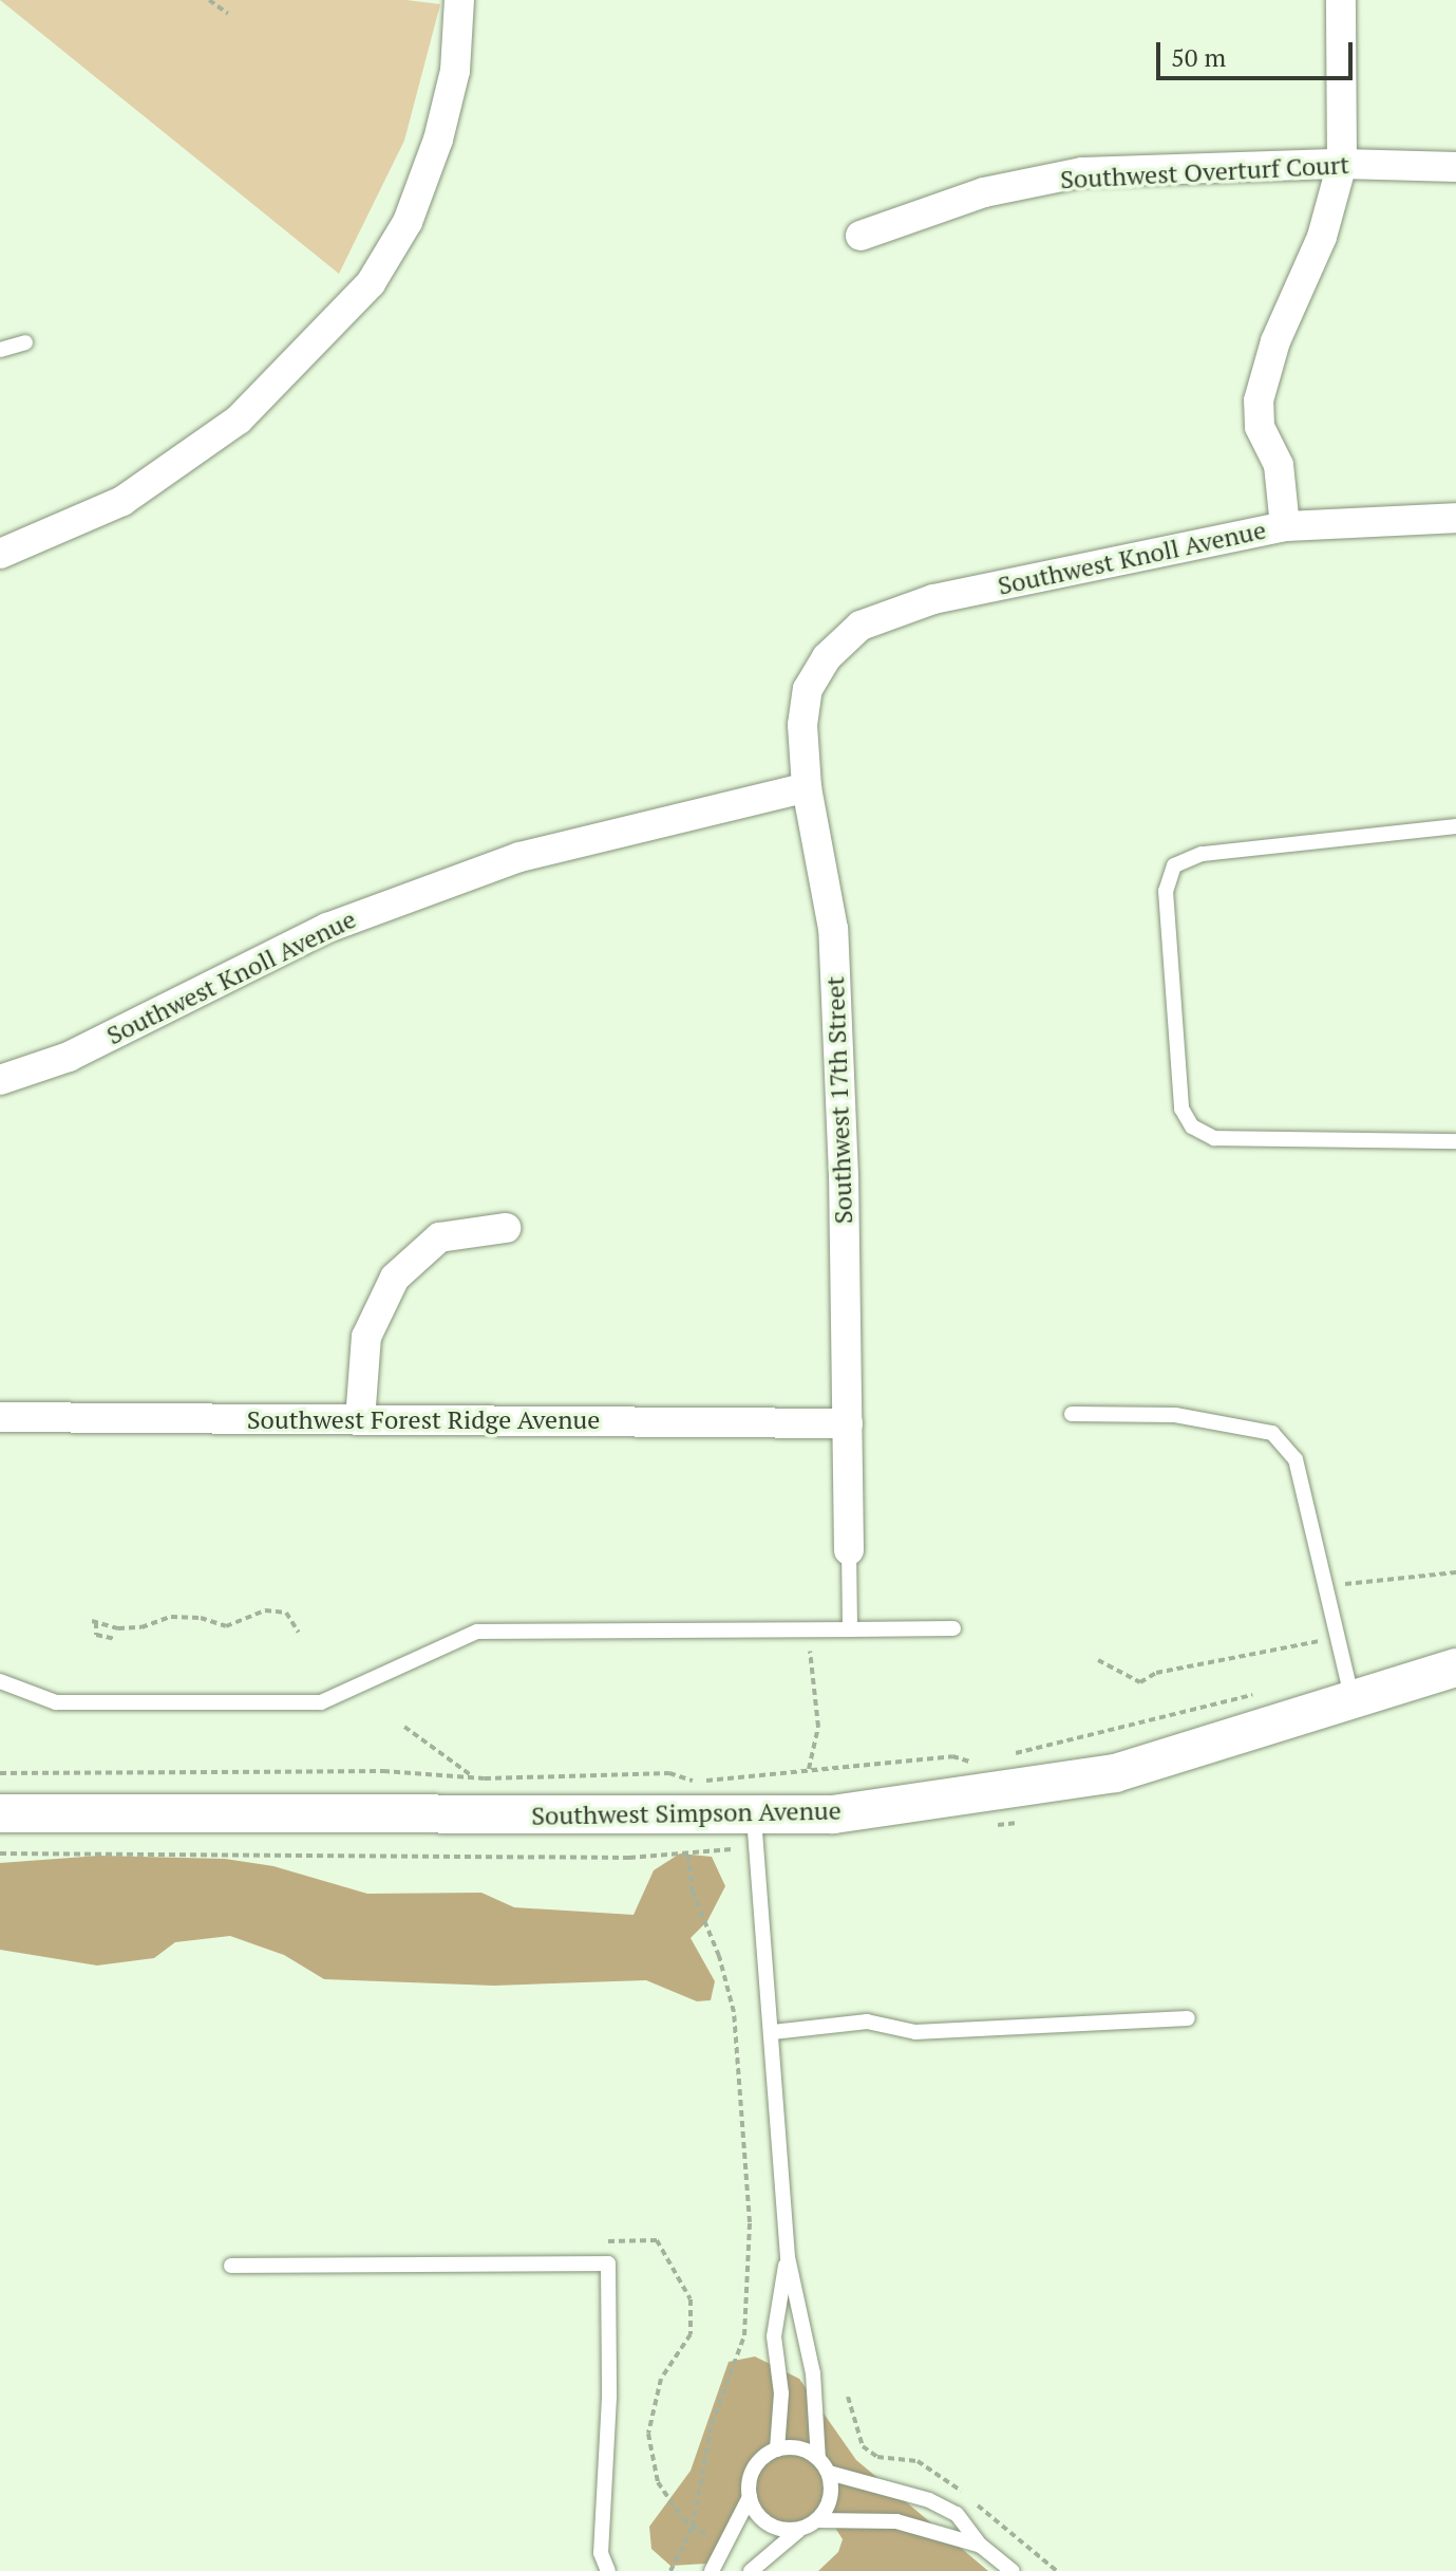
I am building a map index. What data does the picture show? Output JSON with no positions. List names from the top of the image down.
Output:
{
  "streets": {
    "street": [
      "Southwest Overturf Court",
      "Southwest Knoll Avenue",
      "Southwest 17th Street",
      "Southwest Forest Ridge Avenue",
      "Southwest Simpson Avenue"
    ]
  },
  "crossings": [
    ["Southwest Knoll Avenue", "Southwest 17th Street"],
    ["Southwest 17th Street", "Southwest Forest Ridge Avenue"]
  ],
  "scale_bar": "50 m"
}
